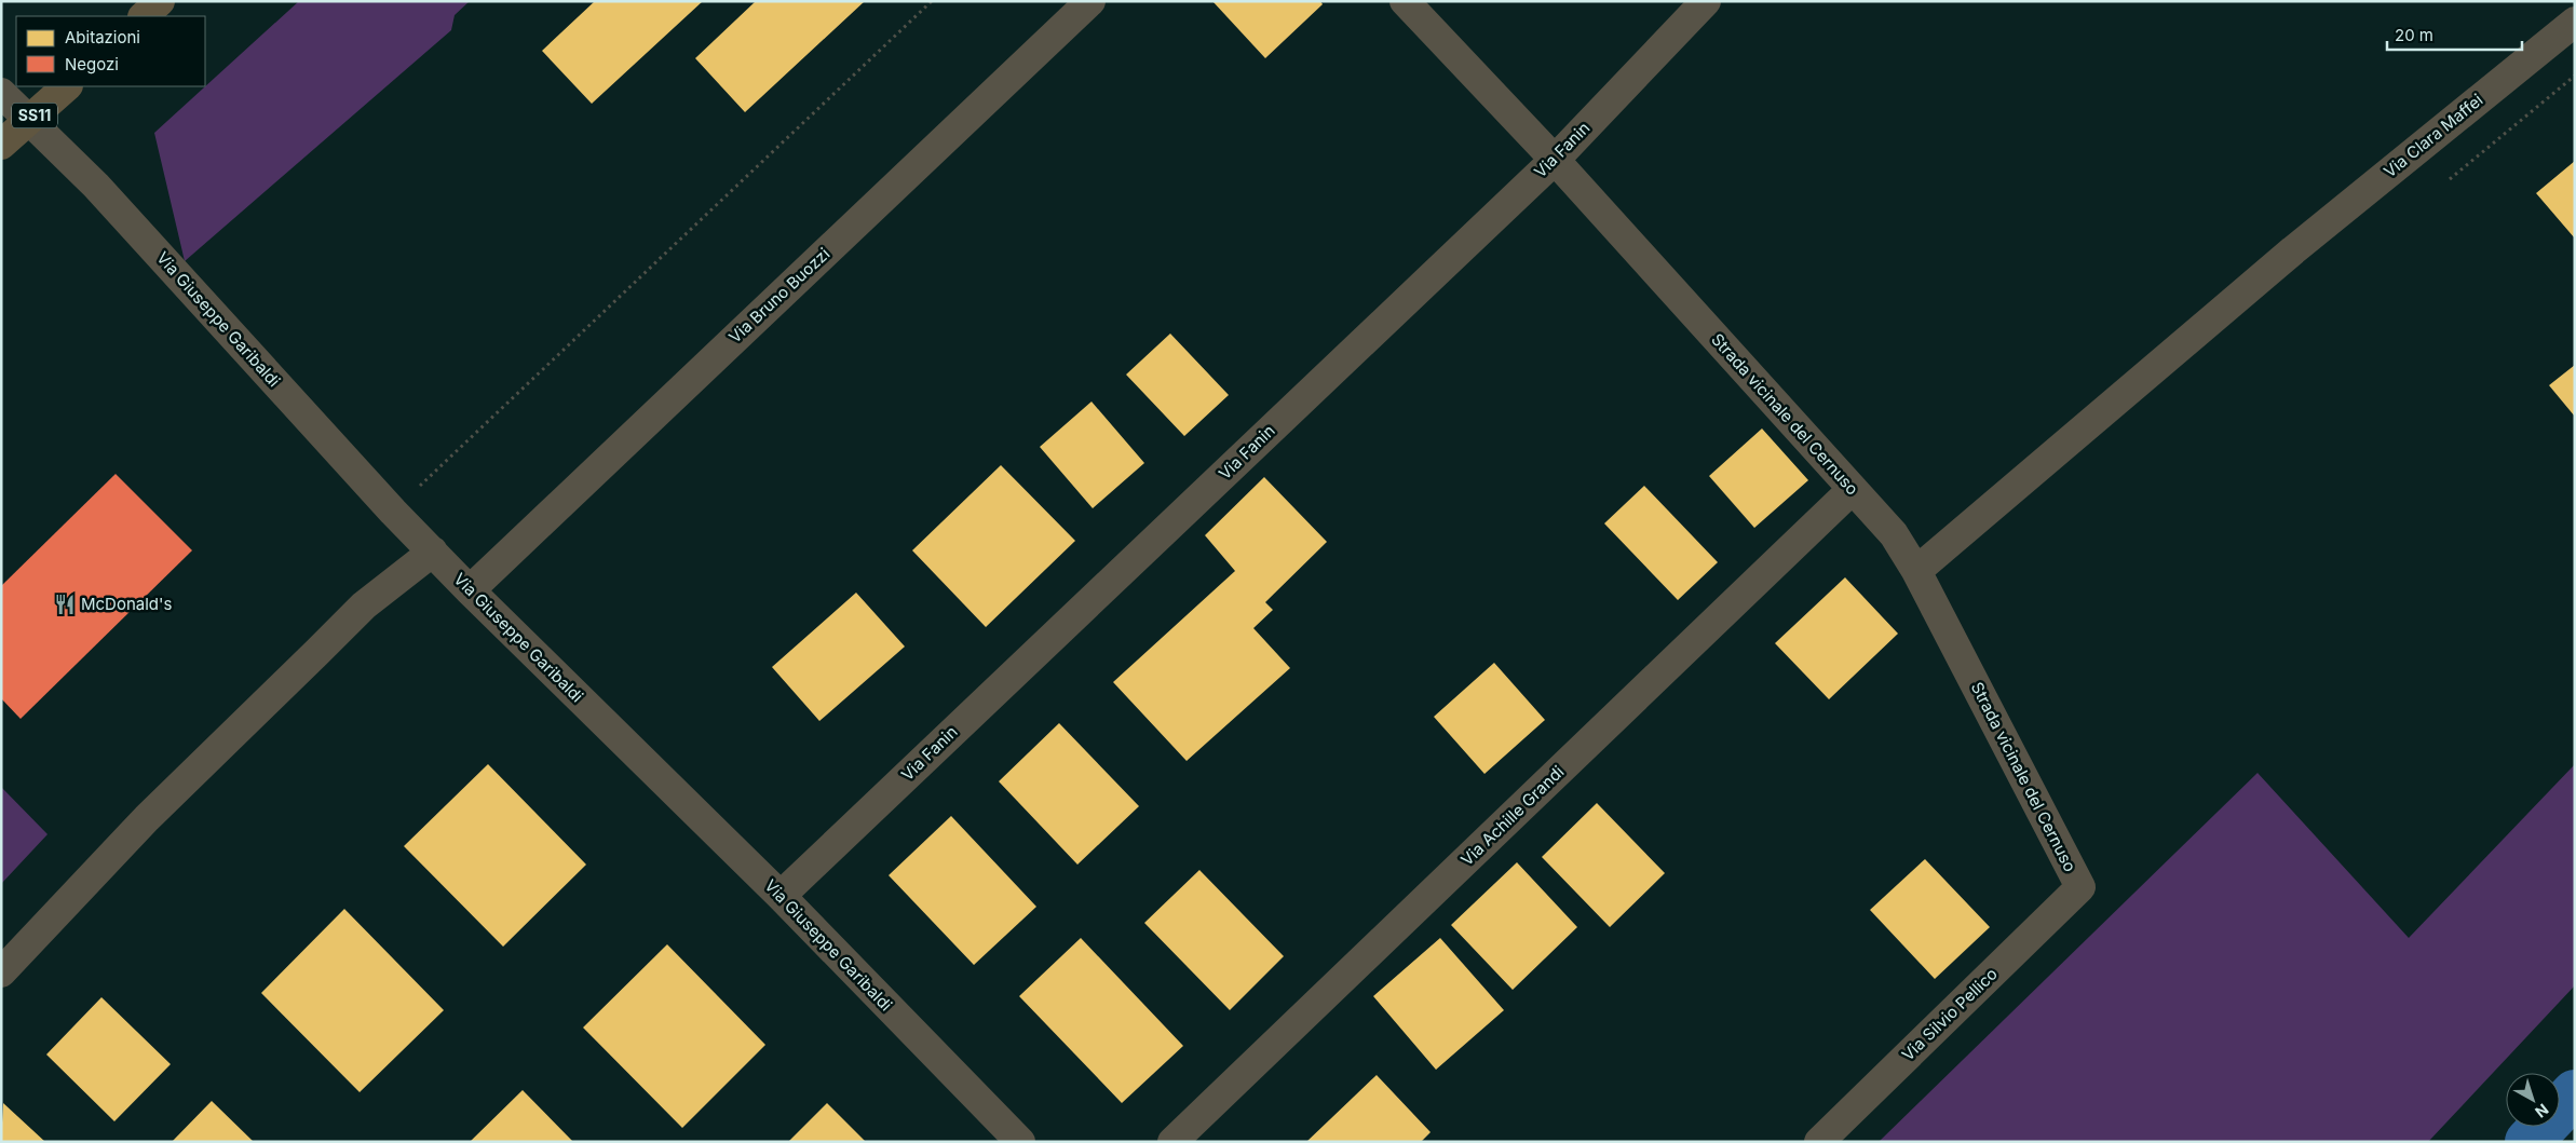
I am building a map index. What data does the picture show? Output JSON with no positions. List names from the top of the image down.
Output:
{
  "streets": {
    "main road": ["SS11"],
    "street": [
      "Via Clara Maffei",
      "Via Fanin",
      "Via Bruno Buozzi",
      "Via Giuseppe Garibaldi",
      "Strada vicinale del Cernuso",
      "Via Achille Grandi",
      "Via Silvio Pellico"
    ]
  },
  "crossings": [
    ["SS11", "Via Giuseppe Garibaldi"],
    ["Via Clara Maffei", "Strada vicinale del Cernuso"],
    ["Via Fanin", "Via Giuseppe Garibaldi"],
    ["Via Fanin", "Strada vicinale del Cernuso"],
    ["Via Bruno Buozzi", "Via Giuseppe Garibaldi"],
    ["Strada vicinale del Cernuso", "Via Achille Grandi"],
    ["Strada vicinale del Cernuso", "Via Silvio Pellico"]
  ],
  "places": {
    "restaurant": ["McDonald's"]
  },
  "legend": ["Abitazioni", "Negozi"],
  "scale_bar": "20 m",
  "north": "bottom right"
}
